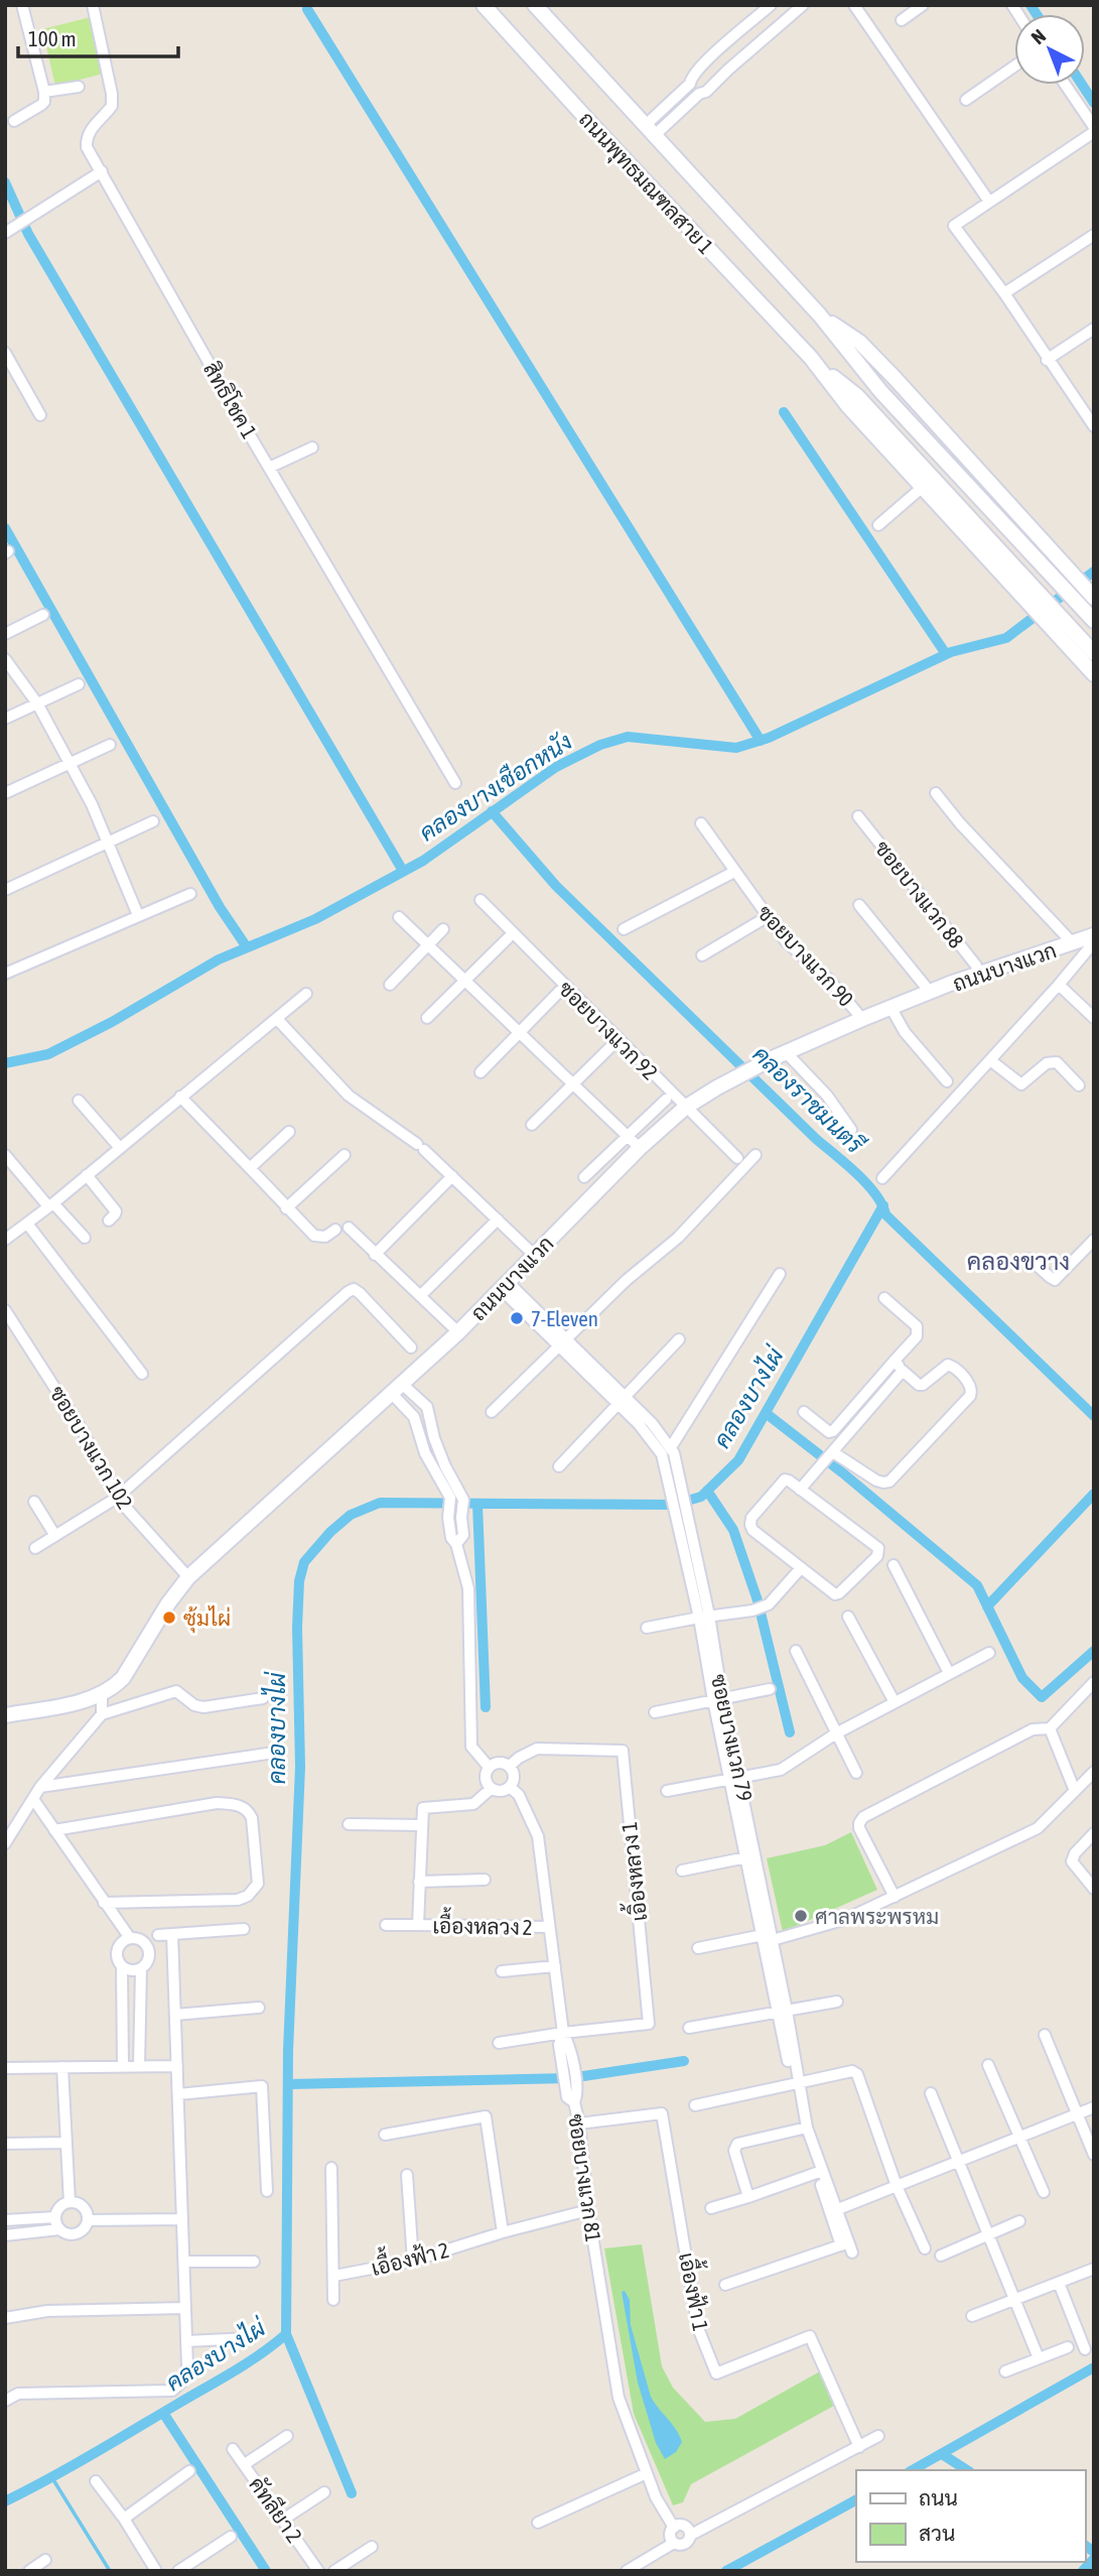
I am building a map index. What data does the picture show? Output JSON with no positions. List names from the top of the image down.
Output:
{
  "streets": {
    "main road": ["ถนนพุทธมณฑลสาย 1", "ถนนบางแวก"],
    "street": [
      "สิทธิโชค 1",
      "ซอยบางแวก 88",
      "ซอยบางแวก 90",
      "ซอยบางแวก 92",
      "ซอยบางแวก 102",
      "ซอยบางแวก 79",
      "เอิ้องหลวง 1",
      "เอื้องหลวง 2",
      "ซอยบางแวก 81",
      "เอื้องฟ้า 2",
      "เอื้องฟ้า 1",
      "คัทลียา 2"
    ]
  },
  "crossings": [
    ["ซอยบางแวก 88", "ถนนบางแวก"],
    ["ซอยบางแวก 90", "ถนนบางแวก"],
    ["ถนนบางแวก", "ซอยบางแวก 92"],
    ["ถนนบางแวก", "ซอยบางแวก 102"],
    ["ถนนบางแวก", "ซอยบางแวก 79"],
    ["เอิ้องหลวง 1", "ซอยบางแวก 81"],
    ["เอื้องหลวง 2", "ซอยบางแวก 81"],
    ["ซอยบางแวก 81", "เอื้องฟ้า 2"],
    ["ซอยบางแวก 81", "เอื้องฟ้า 1"]
  ],
  "districts": ["คลองขวาง"],
  "water": ["คลองบางเชือกหนัง", "คลองราชมนตรี", "คลองบางไผ่"],
  "places": ["7-Eleven", "ซุ้มไผ่", "ศาลพระพรหม"],
  "legend": ["ถนน", "สวน"],
  "scale_bar": "100 m",
  "north": "top left"
}
